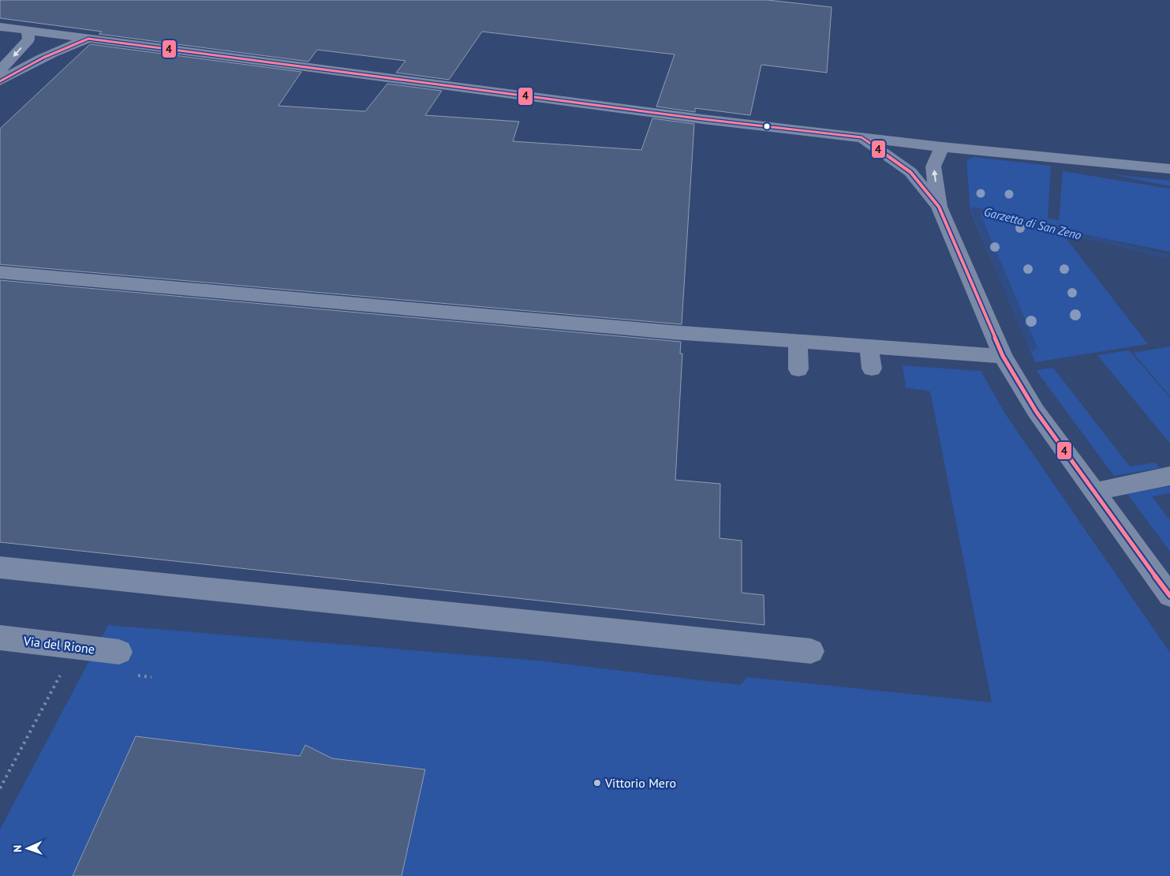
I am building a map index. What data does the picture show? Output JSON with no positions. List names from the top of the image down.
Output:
{
  "streets": {
    "street": ["Via del Rione"]
  },
  "water": ["Garzetta di San Zeno"],
  "places": ["Vittorio Mero"],
  "lines": ["transit line 4"],
  "north": "left"
}
